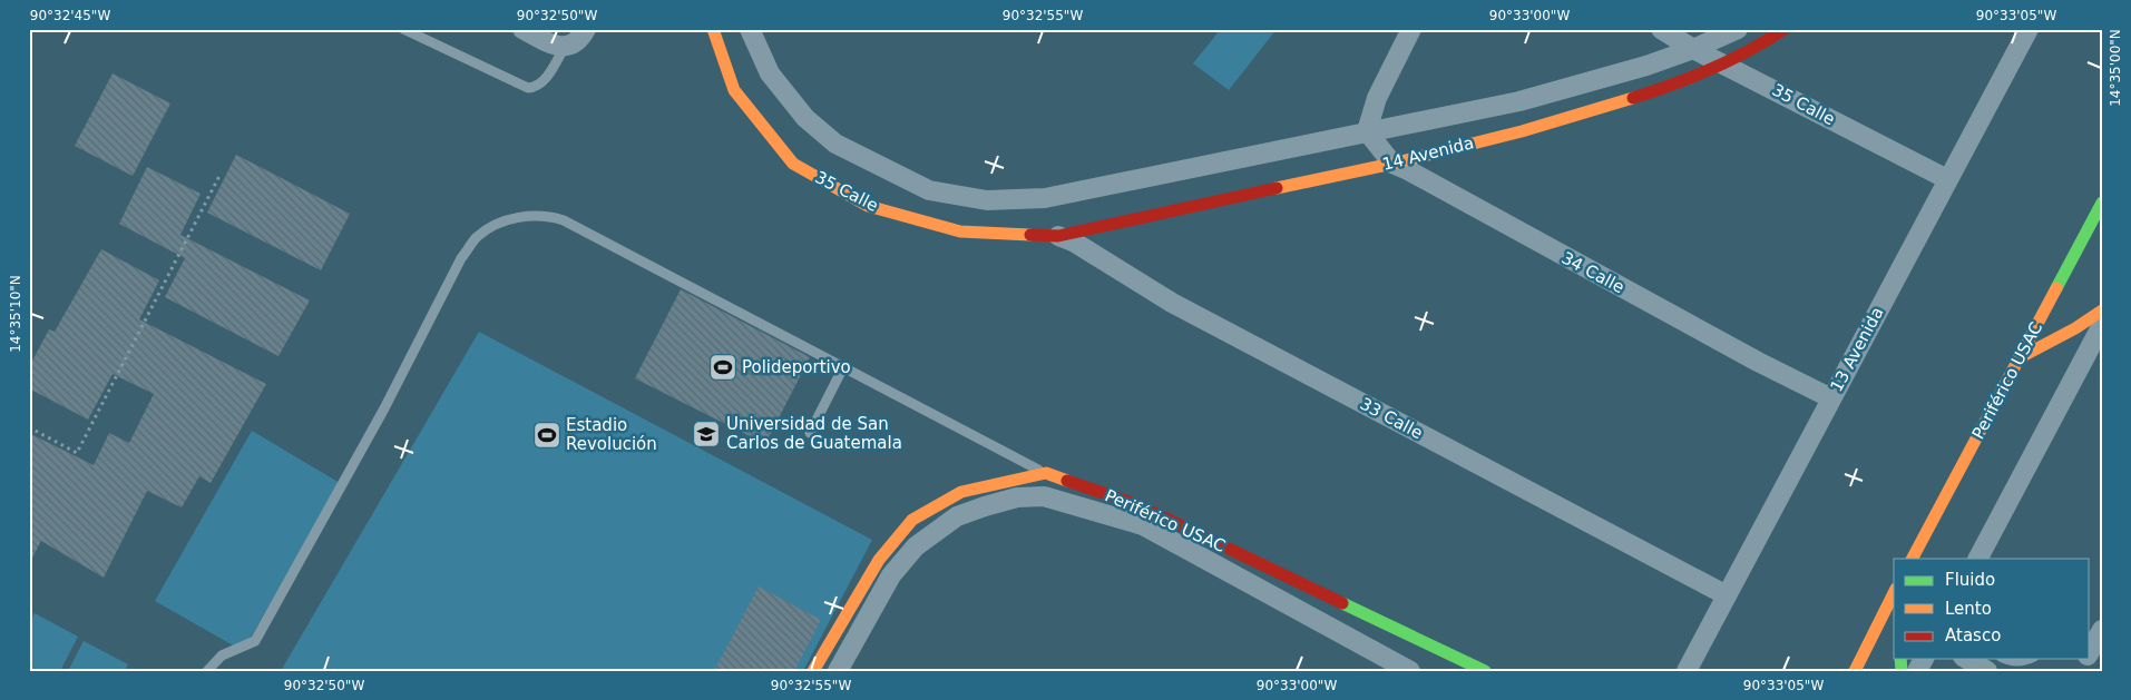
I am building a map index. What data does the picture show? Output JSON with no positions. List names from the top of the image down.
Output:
{
  "streets": {
    "street": [
      "35 Calle",
      "14 Avenida",
      "34 Calle",
      "13 Avenida",
      "Periférico USAC",
      "33 Calle"
    ]
  },
  "crossings": [
    ["35 Calle", "14 Avenida"],
    ["35 Calle", "13 Avenida"],
    ["35 Calle", "33 Calle"],
    ["14 Avenida", "34 Calle"],
    ["14 Avenida", "33 Calle"],
    ["34 Calle", "13 Avenida"],
    ["13 Avenida", "33 Calle"]
  ],
  "places": {
    "sports": ["Polideportivo", "Estadio Revolución"],
    "school or university": ["Universidad de San Carlos de Guatemala"]
  },
  "legend": ["Fluido", "Lento", "Atasco"],
  "coordinates": [
    "90°32'45\"W",
    "90°32'50\"W",
    "90°32'55\"W",
    "90°33'00\"W",
    "90°33'05\"W",
    "14°35'00\"N",
    "14°35'10\"N"
  ]
}
